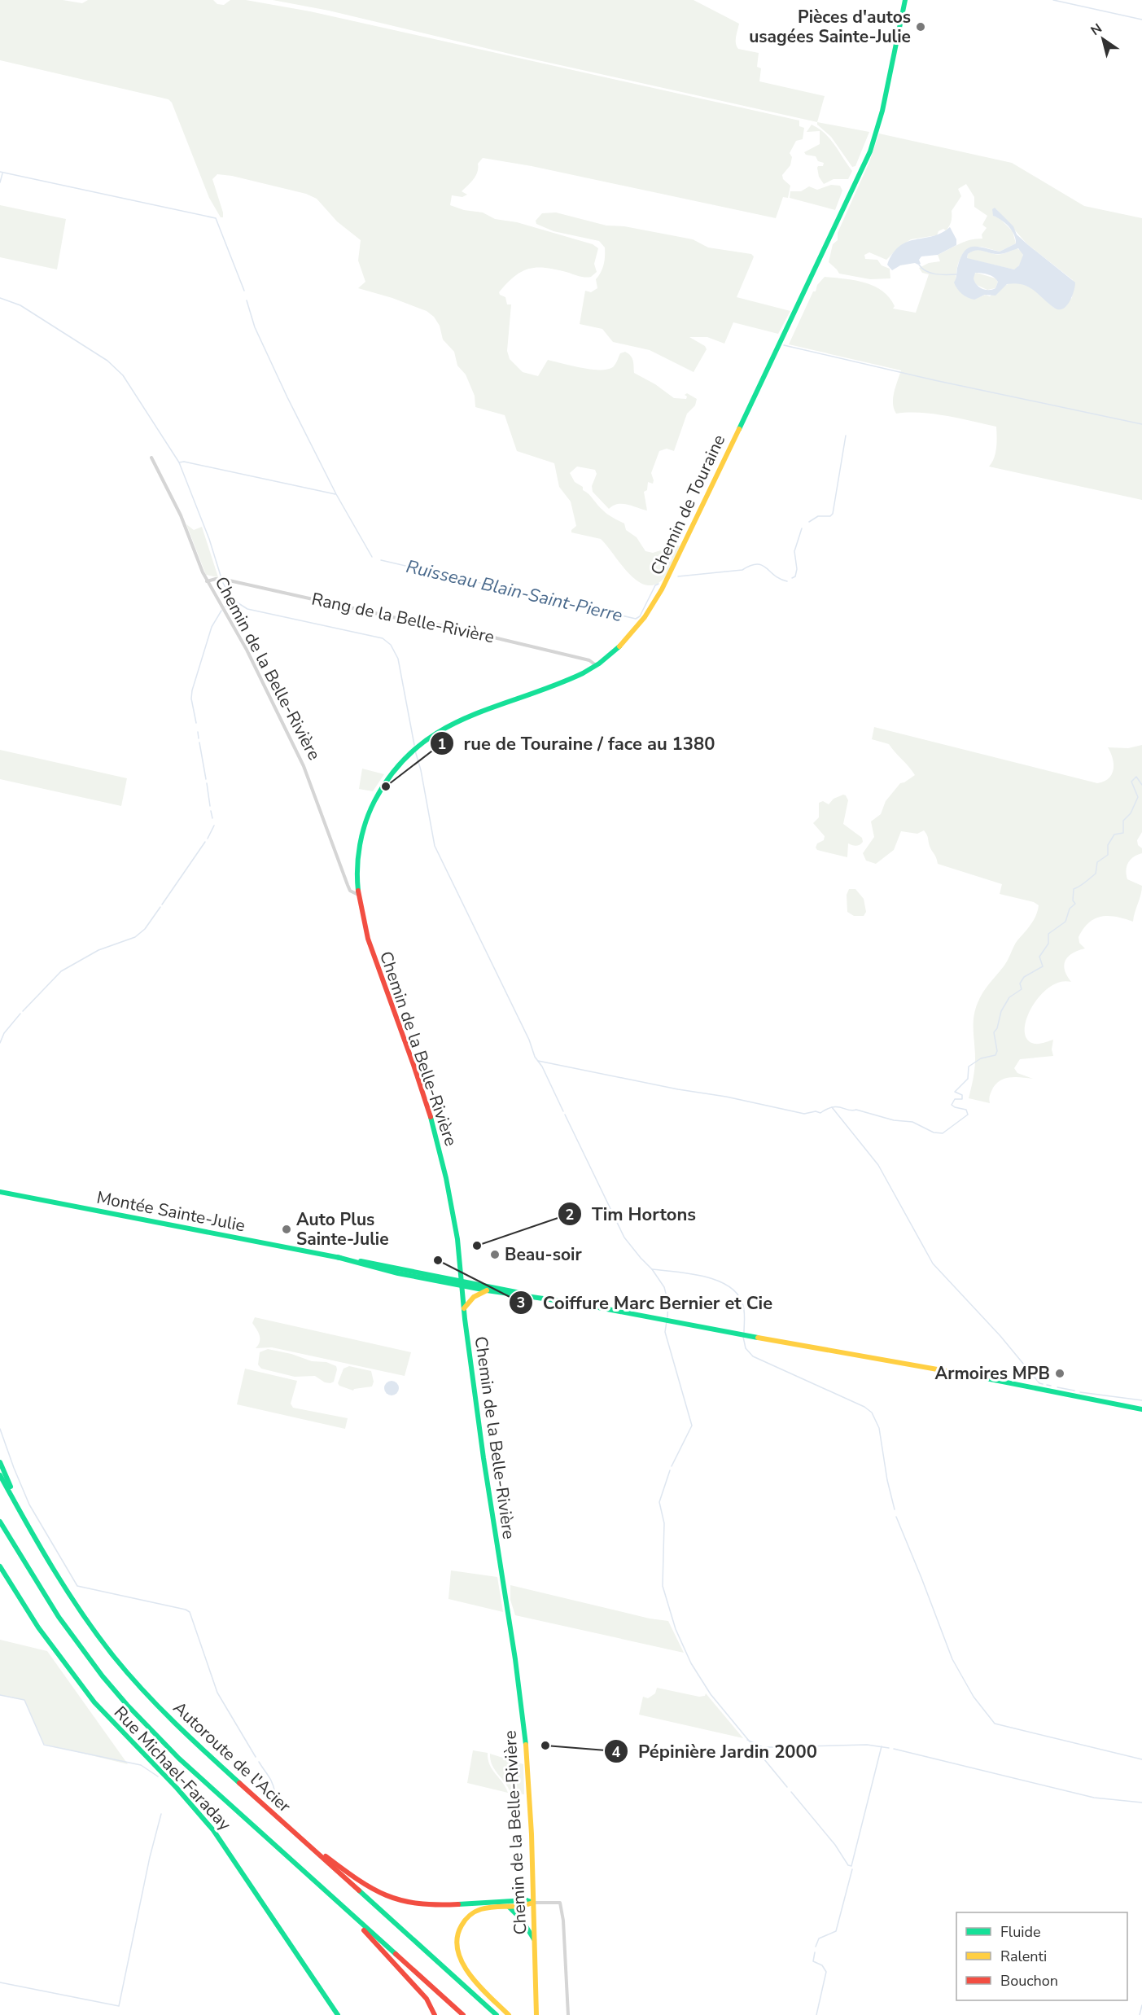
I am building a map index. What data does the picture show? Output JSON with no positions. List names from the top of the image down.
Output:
{
  "streets": {
    "main road": [
      "Chemin de Touraine",
      "Chemin de la Belle-Rivière",
      "Montée Sainte-Julie",
      "Autoroute de l'Acier",
      "Rue Michael-Faraday"
    ],
    "street": ["Rang de la Belle-Rivière"]
  },
  "crossings": [
    ["Chemin de Touraine", "Rang de la Belle-Rivière"],
    ["Chemin de Touraine", "Chemin de la Belle-Rivière"],
    ["Rang de la Belle-Rivière", "Chemin de la Belle-Rivière"],
    ["Chemin de la Belle-Rivière", "Montée Sainte-Julie"]
  ],
  "water": ["Ruisseau Blain-Saint-Pierre"],
  "places": [
    "Pièces d'autos usagées Sainte-Julie",
    "rue de Touraine / face au 1380",
    "Auto Plus Sainte-Julie",
    "Tim Hortons",
    "Beau-soir",
    "Coiffure Marc Bernier et Cie",
    "Armoires MPB",
    "Pépinière Jardin 2000"
  ],
  "legend": ["Fluide", "Ralenti", "Bouchon"],
  "north": "top left"
}
